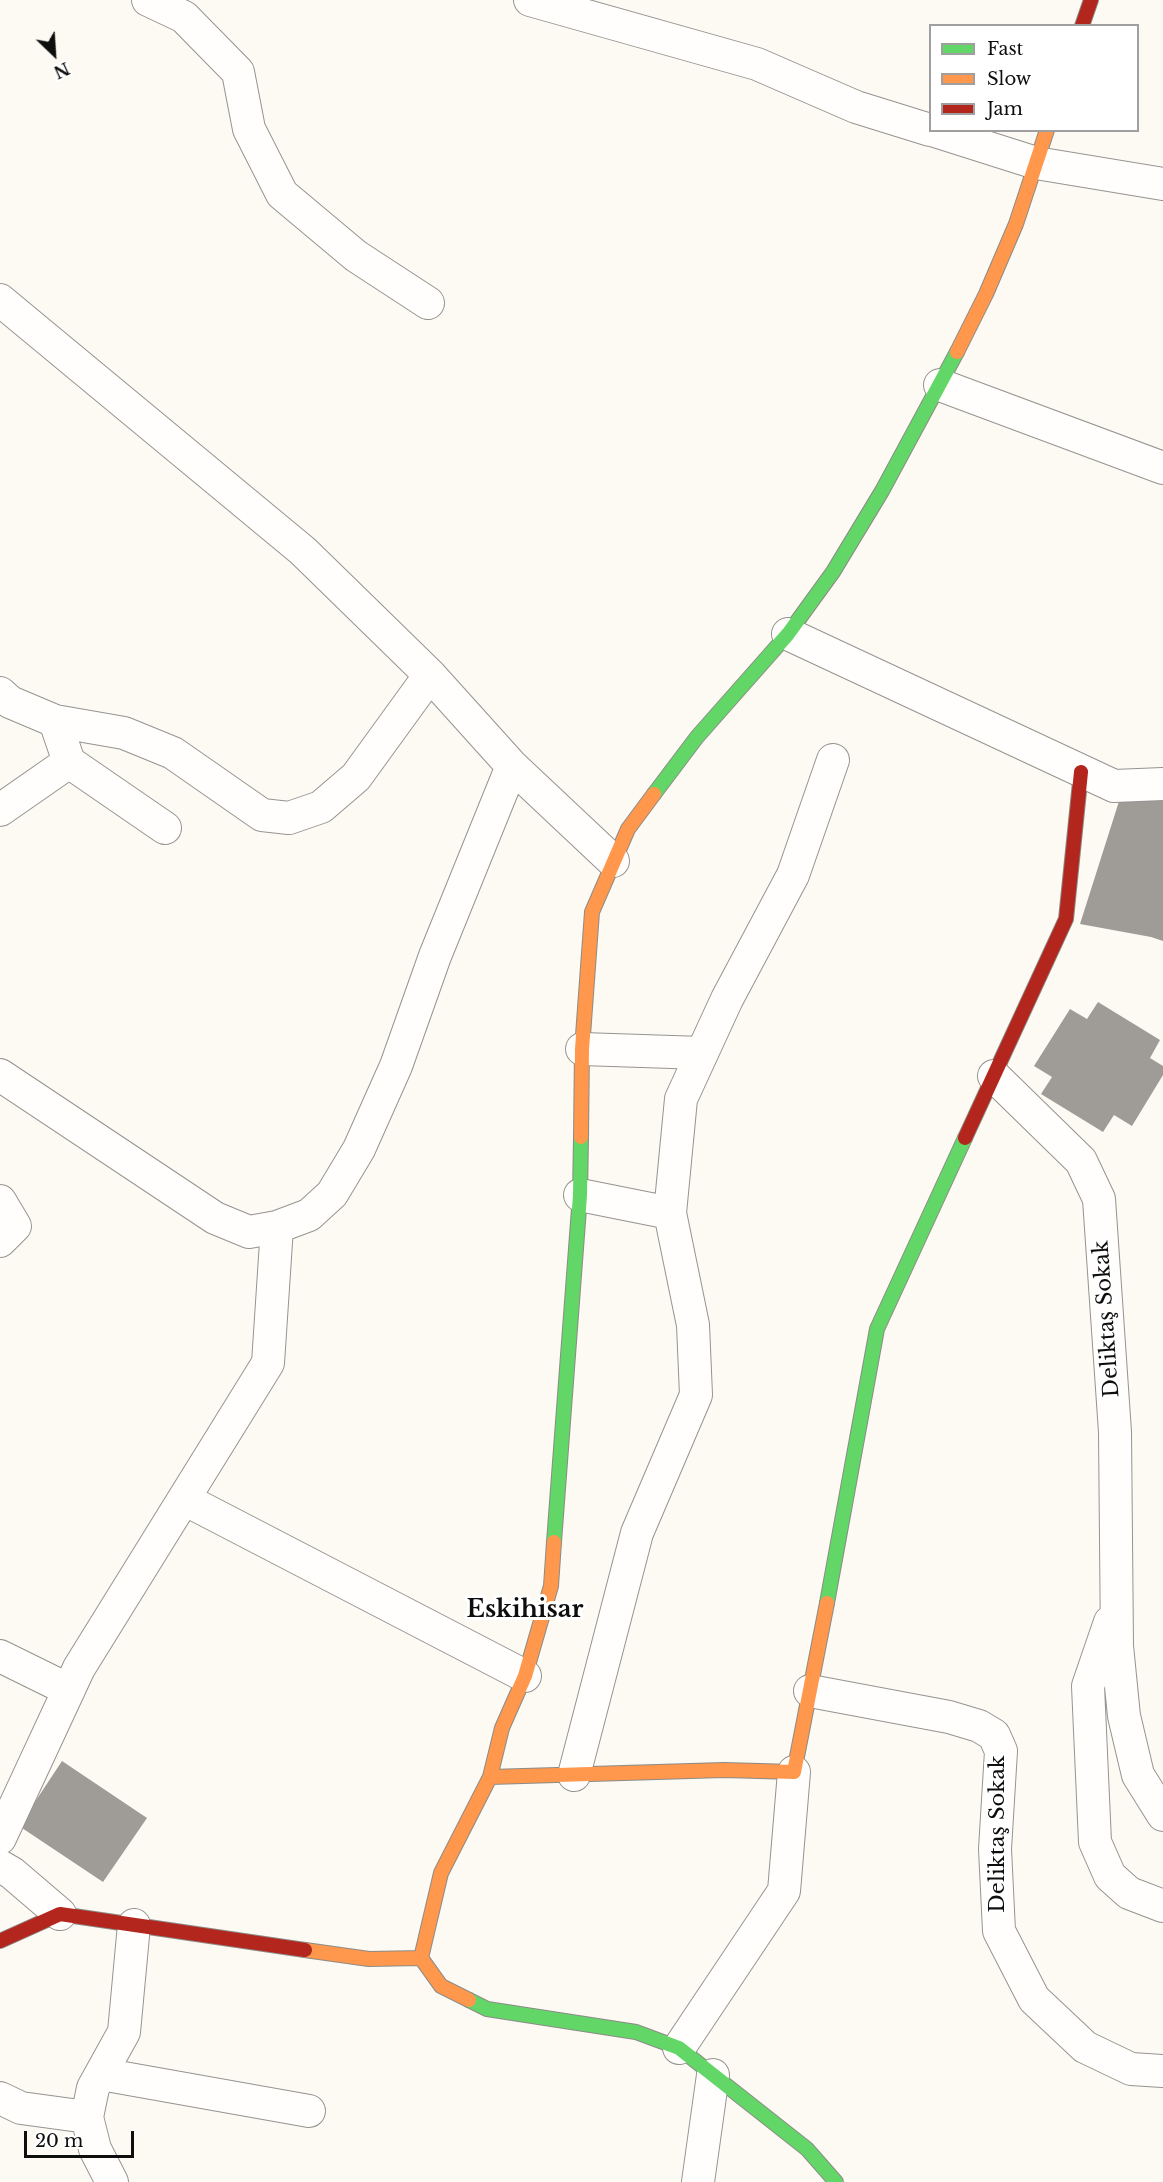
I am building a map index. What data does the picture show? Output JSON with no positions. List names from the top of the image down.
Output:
{
  "streets": {
    "street": ["Deliktaş Sokak"]
  },
  "districts": ["Eskihisar"],
  "legend": ["Fast", "Slow", "Jam"],
  "scale_bar": "20 m",
  "north": "bottom right"
}
